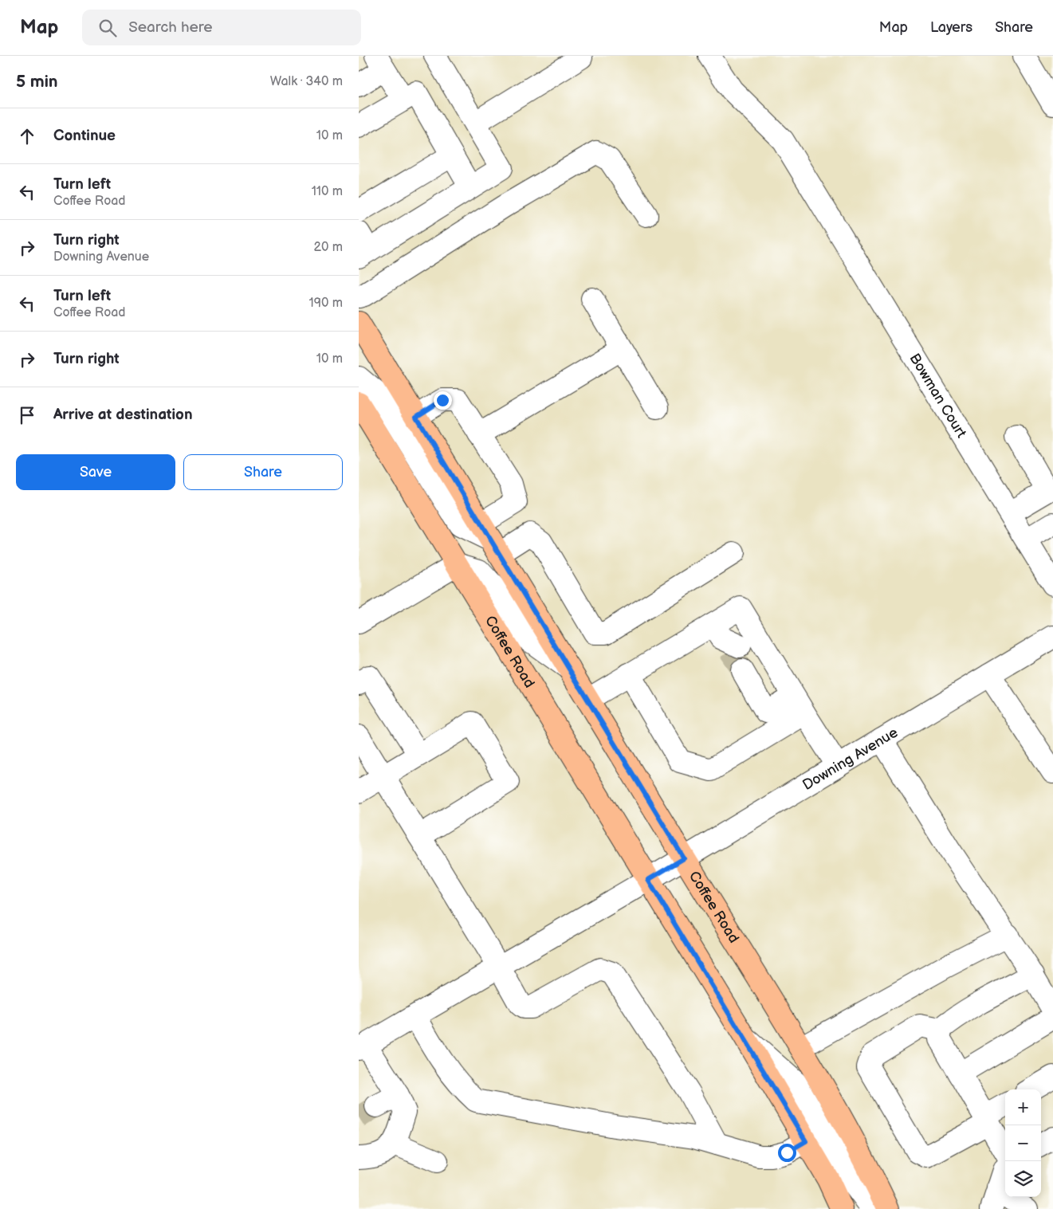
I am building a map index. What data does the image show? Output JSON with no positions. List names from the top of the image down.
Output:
{
  "streets": {
    "main road": ["Coffee Road"],
    "street": ["Bowman Court", "Downing Avenue"]
  },
  "crossings": [
    ["Coffee Road", "Downing Avenue"]
  ],
  "page": {
    "header": "Map",
    "search": "Search here",
    "nav": ["Map", "Layers", "Share"],
    "heading": ["5 min", "Walk · 340 m"],
    "list": [
      ["Continue", "10 m"],
      ["Turn left", "Coffee Road", "110 m"],
      ["Turn right", "Downing Avenue", "20 m"],
      ["Turn left", "Coffee Road", "190 m"],
      ["Turn right", "10 m"],
      "Arrive at destination"
    ],
    "buttons": ["Save", "Share"],
    "map_buttons": ["+", "−"]
  }
}
